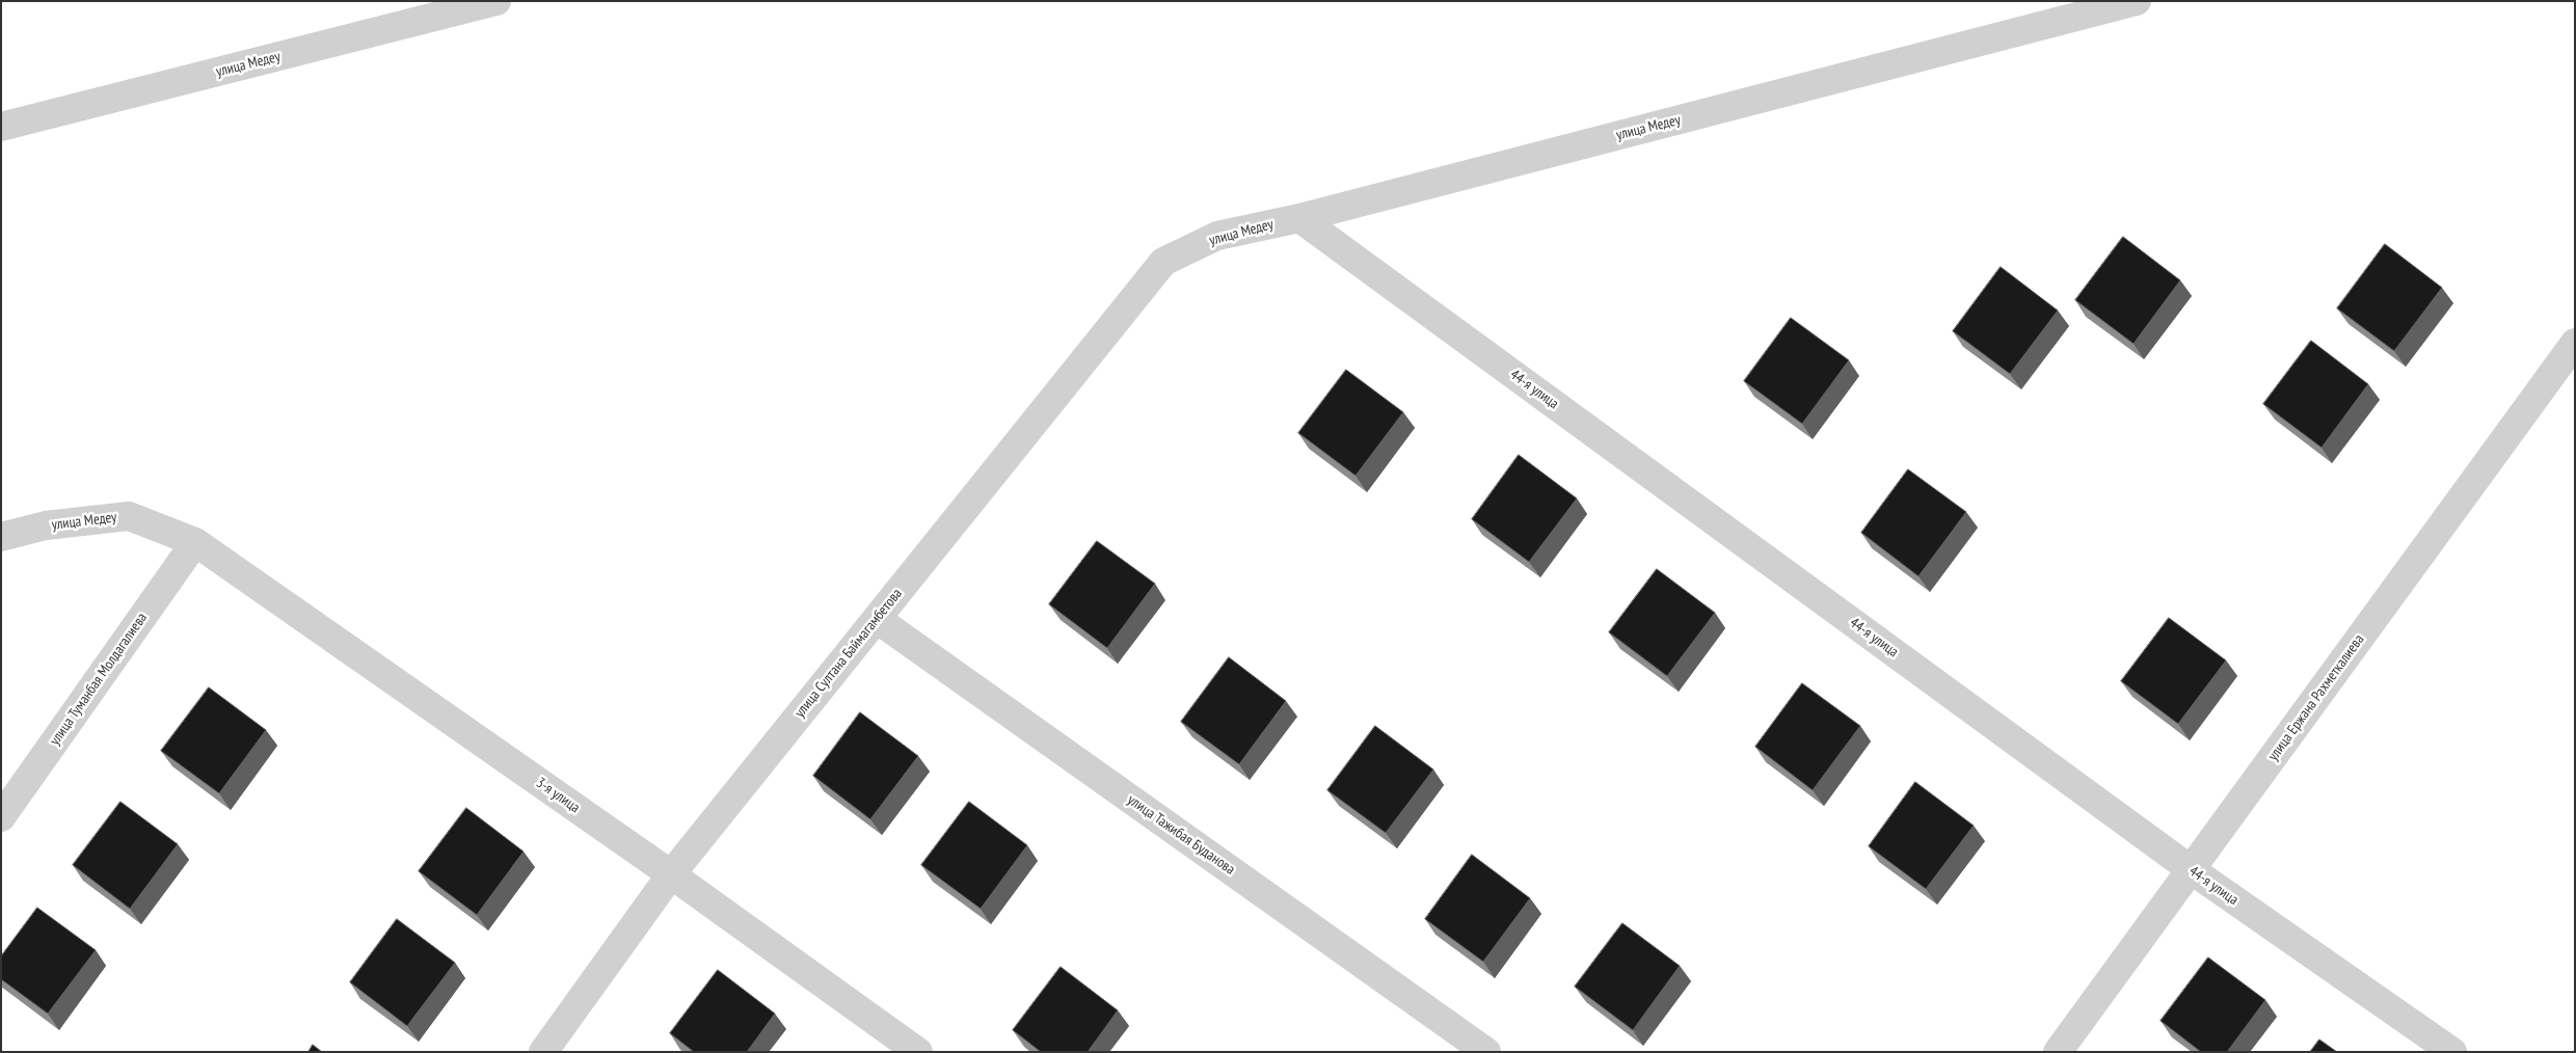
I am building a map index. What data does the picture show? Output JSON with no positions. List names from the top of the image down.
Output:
{
  "streets": {
    "street": [
      "улица Медеу",
      "44-я улица",
      "улица Султана Баймагамбетова",
      "улица Туманбая Молдагалиева",
      "улица Ержана Рахметкалиева",
      "3-я улица",
      "улица Тажибая Буданова"
    ]
  },
  "crossings": [
    ["улица Медеу", "44-я улица"],
    ["улица Медеу", "улица Султана Баймагамбетова"],
    ["улица Медеу", "улица Туманбая Молдагалиева"],
    ["улица Медеу", "3-я улица"],
    ["44-я улица", "улица Ержана Рахметкалиева"],
    ["улица Султана Баймагамбетова", "3-я улица"],
    ["улица Султана Баймагамбетова", "улица Тажибая Буданова"],
    ["улица Туманбая Молдагалиева", "3-я улица"]
  ]
}
